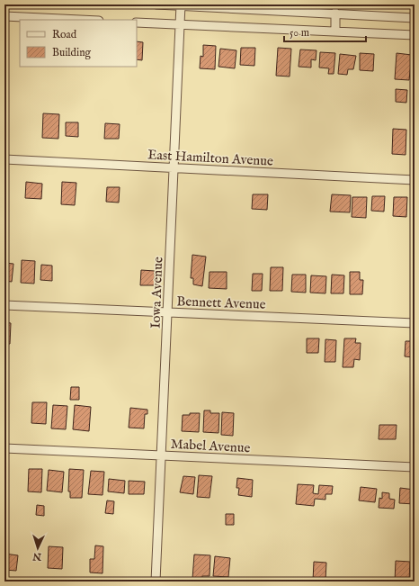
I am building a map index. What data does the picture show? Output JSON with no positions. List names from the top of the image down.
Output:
{
  "streets": {
    "street": [
      "East Hamilton Avenue",
      "Iowa Avenue",
      "Bennett Avenue",
      "Mabel Avenue"
    ]
  },
  "crossings": [
    ["East Hamilton Avenue", "Iowa Avenue"],
    ["Iowa Avenue", "Bennett Avenue"],
    ["Iowa Avenue", "Mabel Avenue"]
  ],
  "legend": ["Road", "Building"],
  "scale_bar": "50 m",
  "north": "bottom"
}
